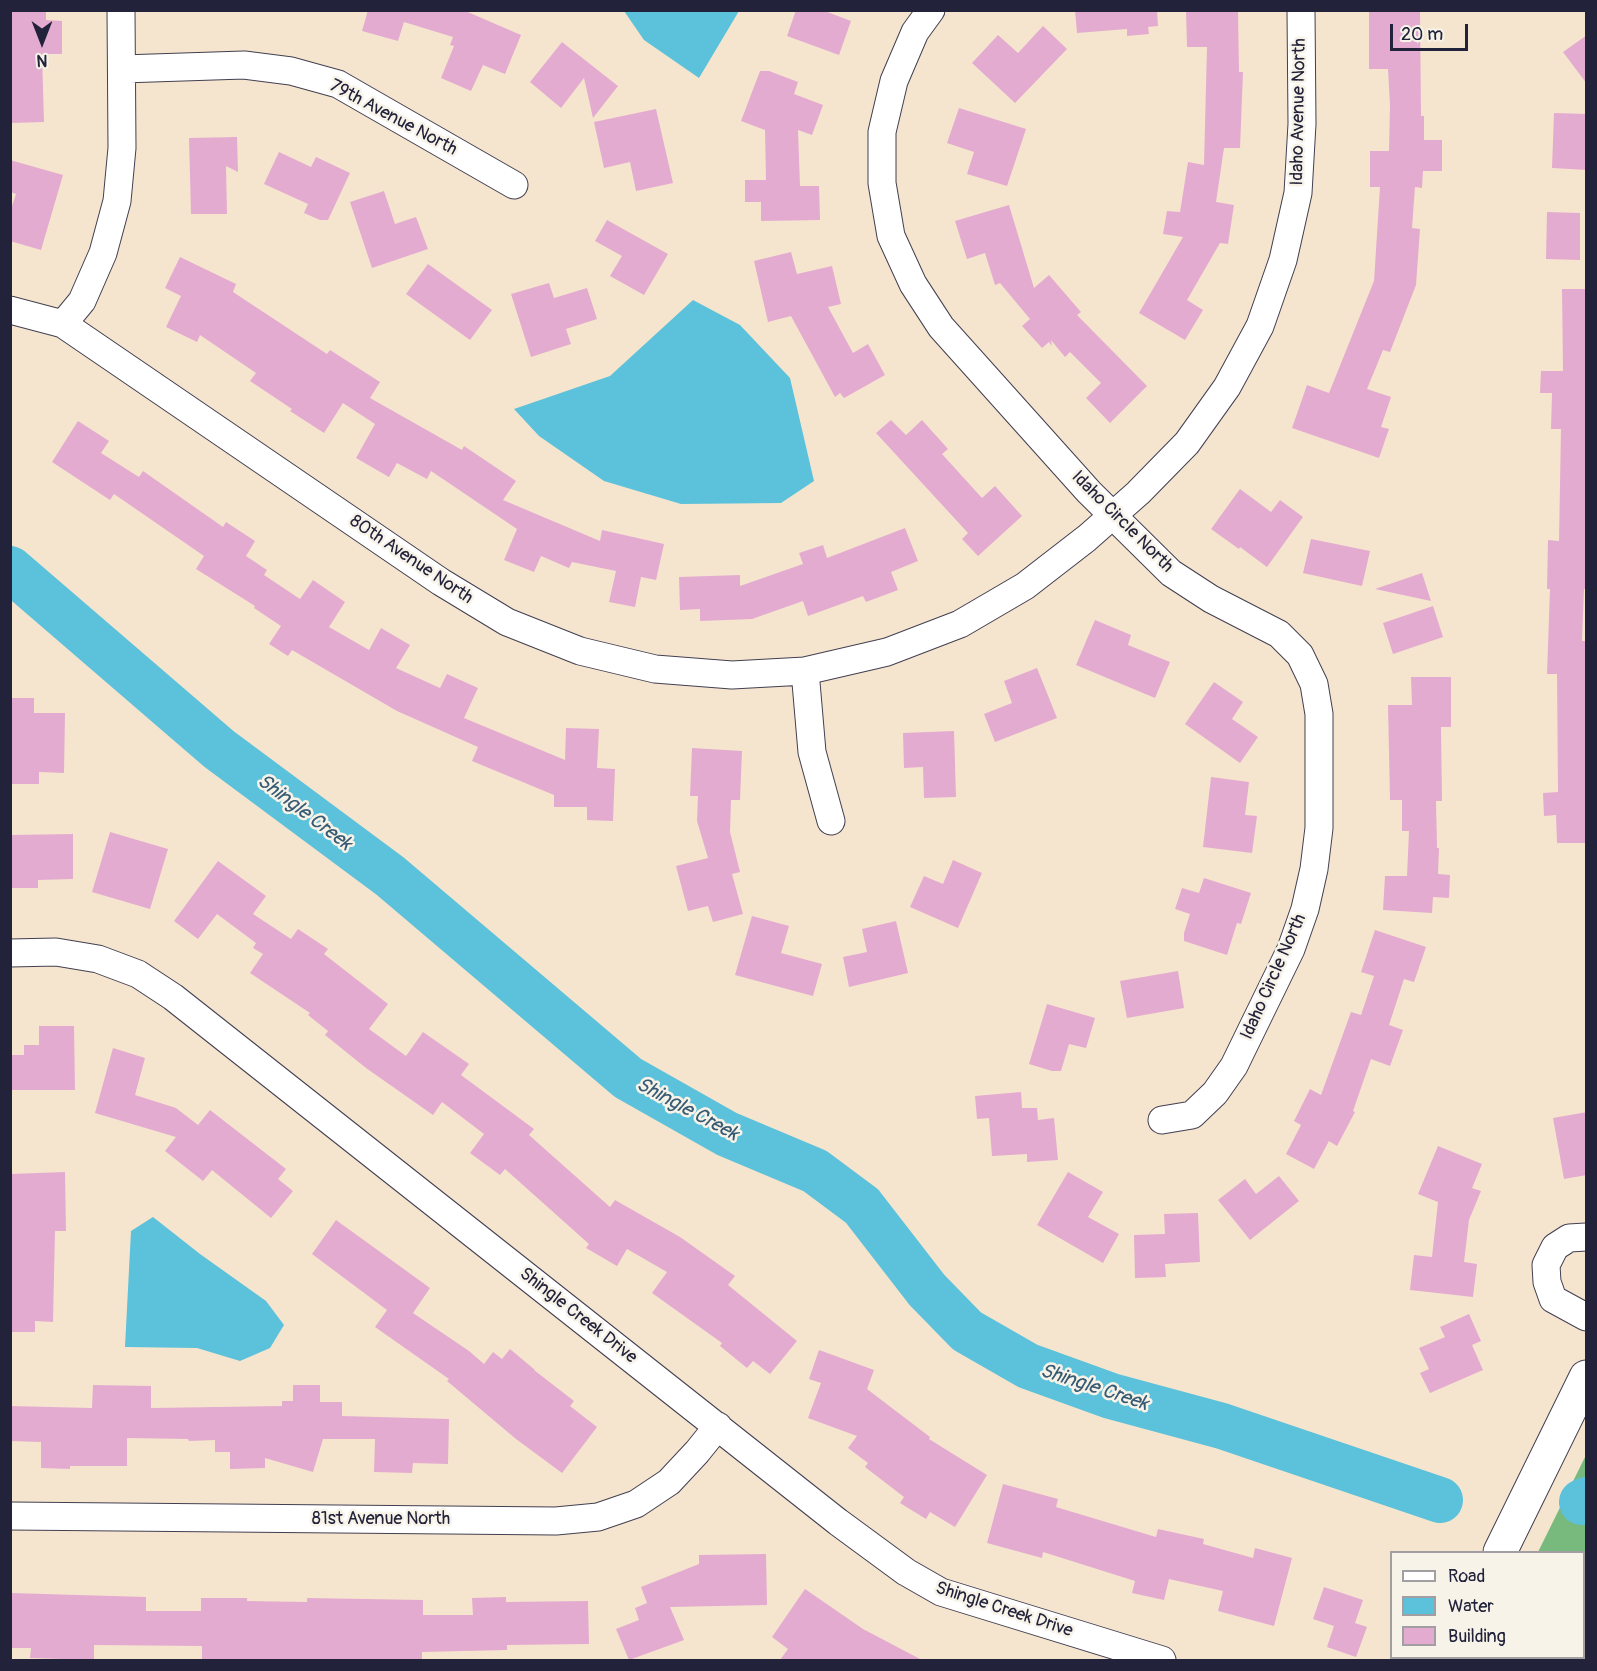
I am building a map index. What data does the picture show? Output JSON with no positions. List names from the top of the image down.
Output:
{
  "streets": {
    "street": [
      "Idaho Avenue North",
      "79th Avenue North",
      "Idaho Circle North",
      "80th Avenue North",
      "Shingle Creek Drive",
      "81st Avenue North"
    ]
  },
  "crossings": [
    ["Idaho Avenue North", "Idaho Circle North"],
    ["Idaho Avenue North", "80th Avenue North"],
    ["Idaho Circle North", "80th Avenue North"],
    ["Shingle Creek Drive", "81st Avenue North"]
  ],
  "water": ["Shingle Creek"],
  "legend": ["Road", "Water", "Building"],
  "scale_bar": "20 m",
  "north": "bottom"
}
